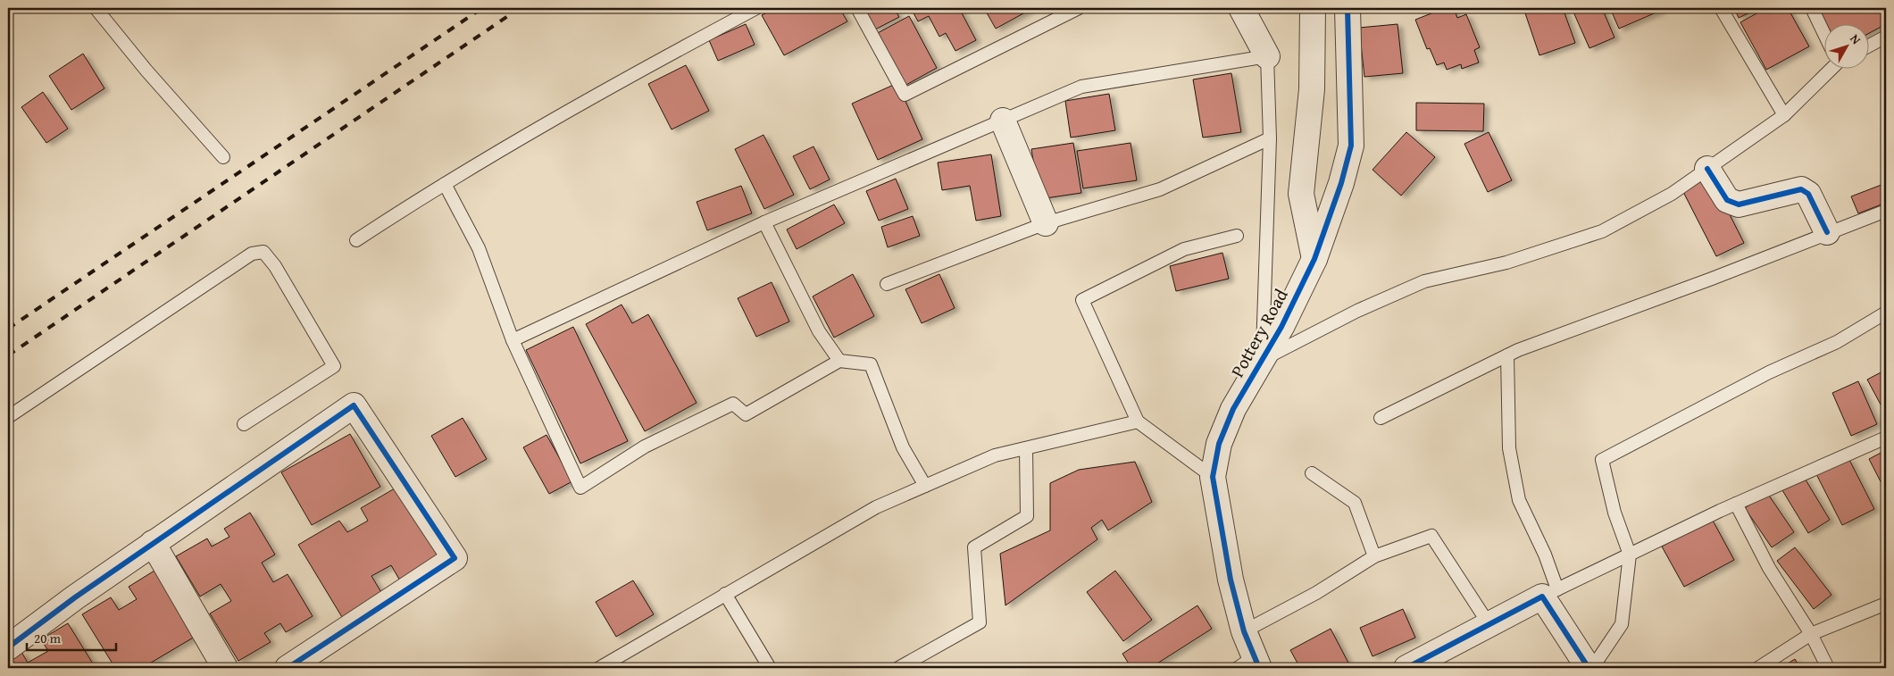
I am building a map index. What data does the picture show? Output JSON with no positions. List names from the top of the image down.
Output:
{
  "streets": {
    "street": ["Pottery Road"]
  },
  "scale_bar": "20 m",
  "north": "top right"
}
